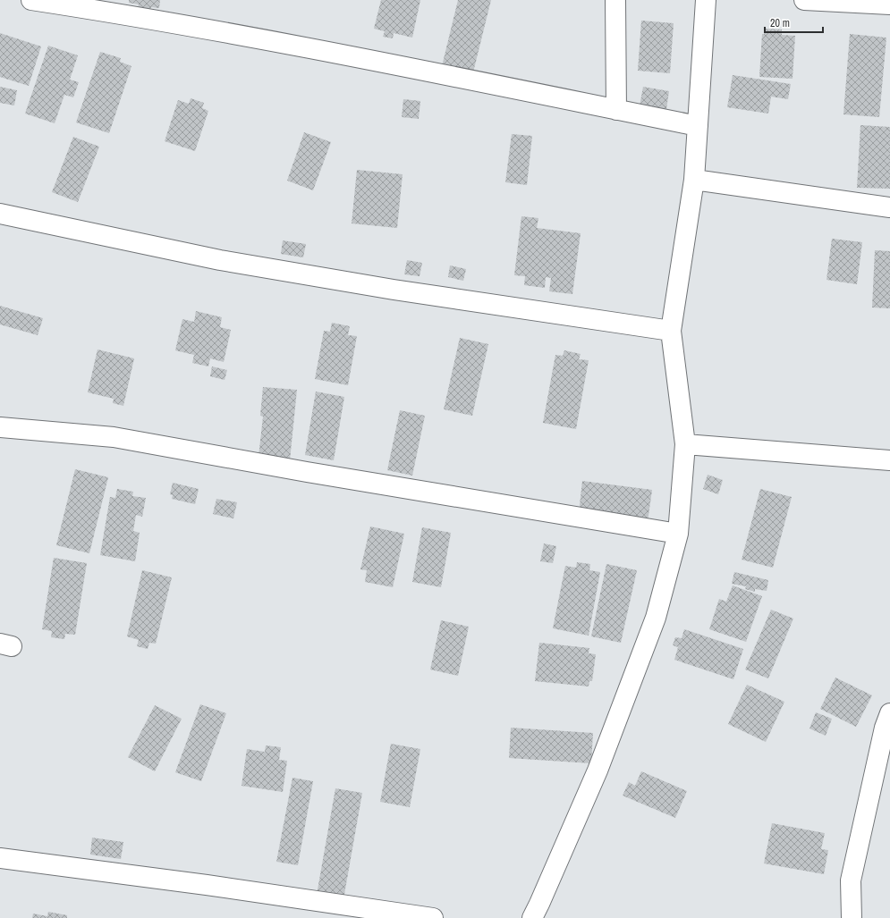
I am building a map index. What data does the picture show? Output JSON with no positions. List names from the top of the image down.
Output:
{
  "scale_bar": "20 m"
}
